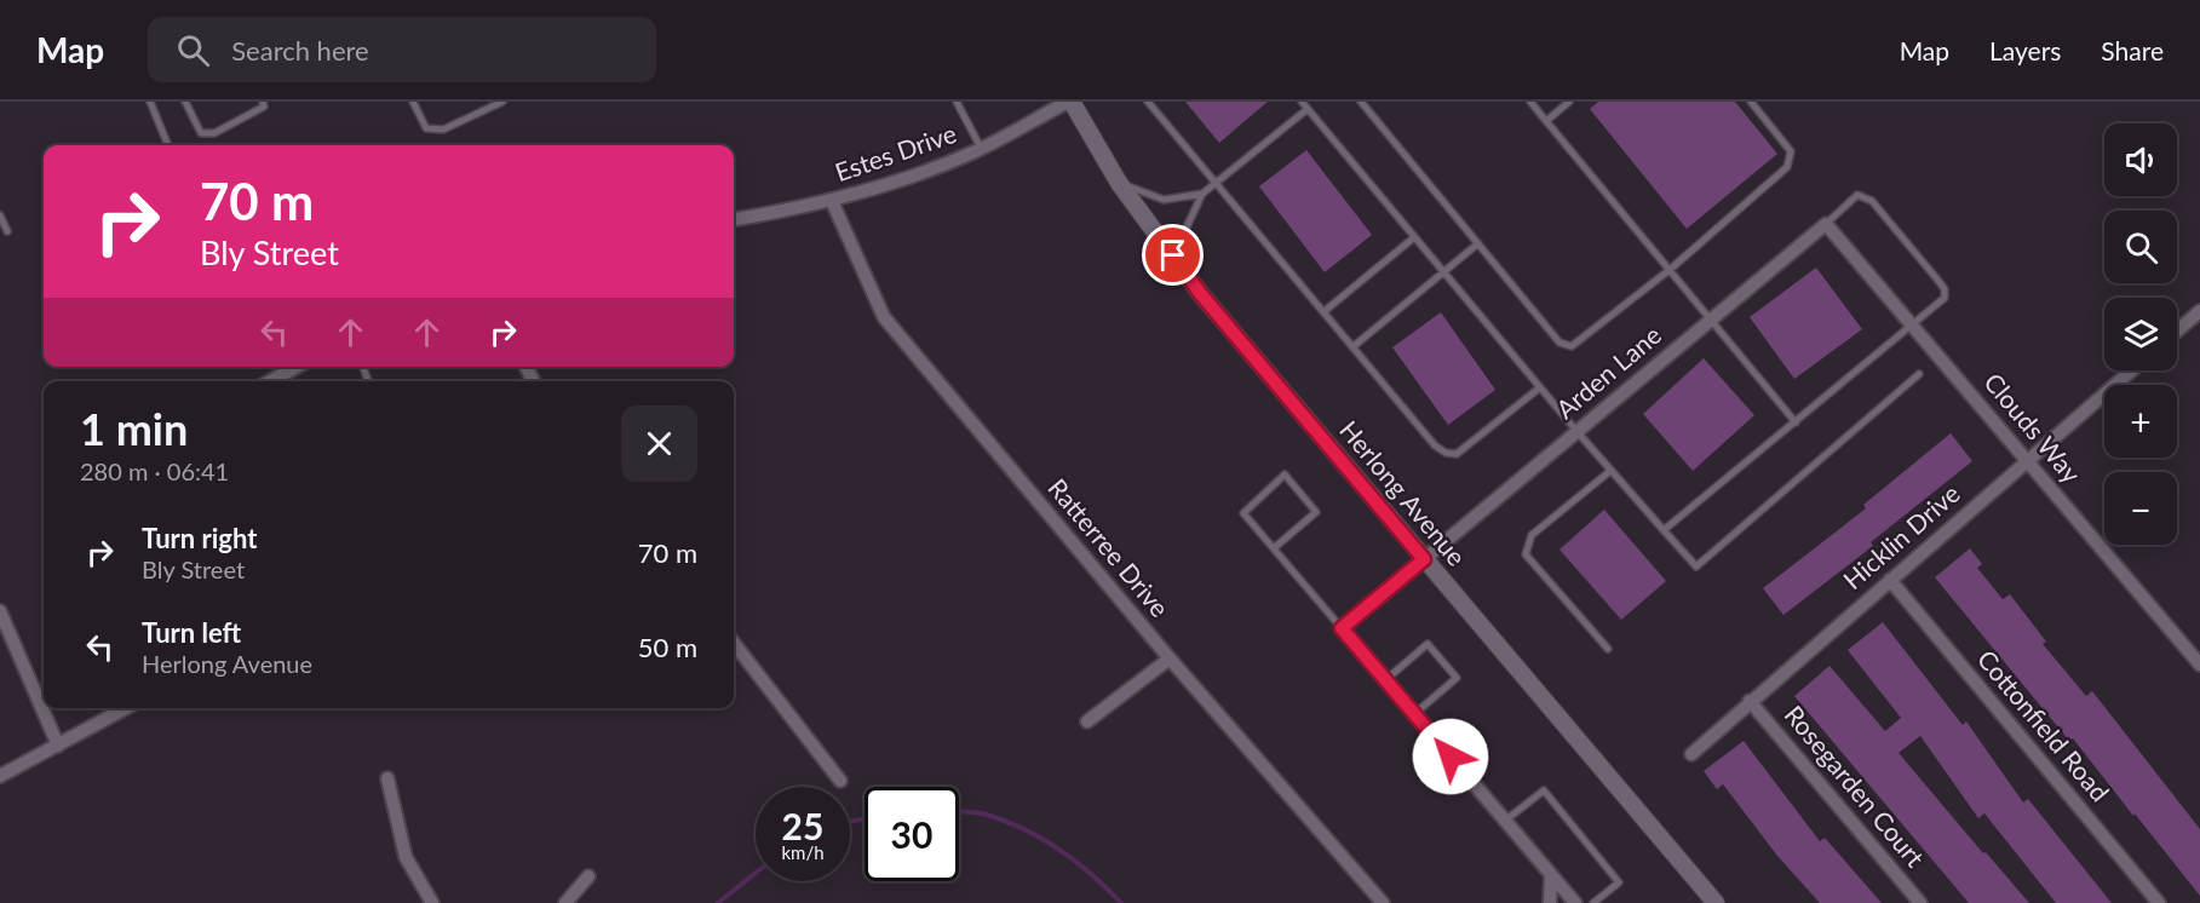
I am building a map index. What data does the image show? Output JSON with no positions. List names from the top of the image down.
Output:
{
  "streets": {
    "street": [
      "Estes Drive",
      "Arden Lane",
      "Clouds Way",
      "Herlong Avenue",
      "Hicklin Drive",
      "Ratterree Drive",
      "Cottonfield Road",
      "Rosegarden Court"
    ]
  },
  "crossings": [
    ["Estes Drive", "Herlong Avenue"],
    ["Estes Drive", "Ratterree Drive"],
    ["Arden Lane", "Clouds Way"],
    ["Arden Lane", "Herlong Avenue"],
    ["Clouds Way", "Hicklin Drive"],
    ["Hicklin Drive", "Cottonfield Road"],
    ["Hicklin Drive", "Rosegarden Court"]
  ],
  "page": {
    "header": "Map",
    "search": "Search here",
    "nav": ["Map", "Layers", "Share"],
    "map_buttons": ["+", "−"],
    "turn": ["70 m", "Bly Street"],
    "heading": ["1 min", "280 m · 06:41"],
    "list": [
      {
        "name": "Turn right",
        "note": "Bly Street",
        "value": "70 m"
      },
      {
        "name": "Turn left",
        "note": "Herlong Avenue",
        "value": "50 m"
      }
    ],
    "speed": "25 km/h",
    "limit": "30"
  }
}
